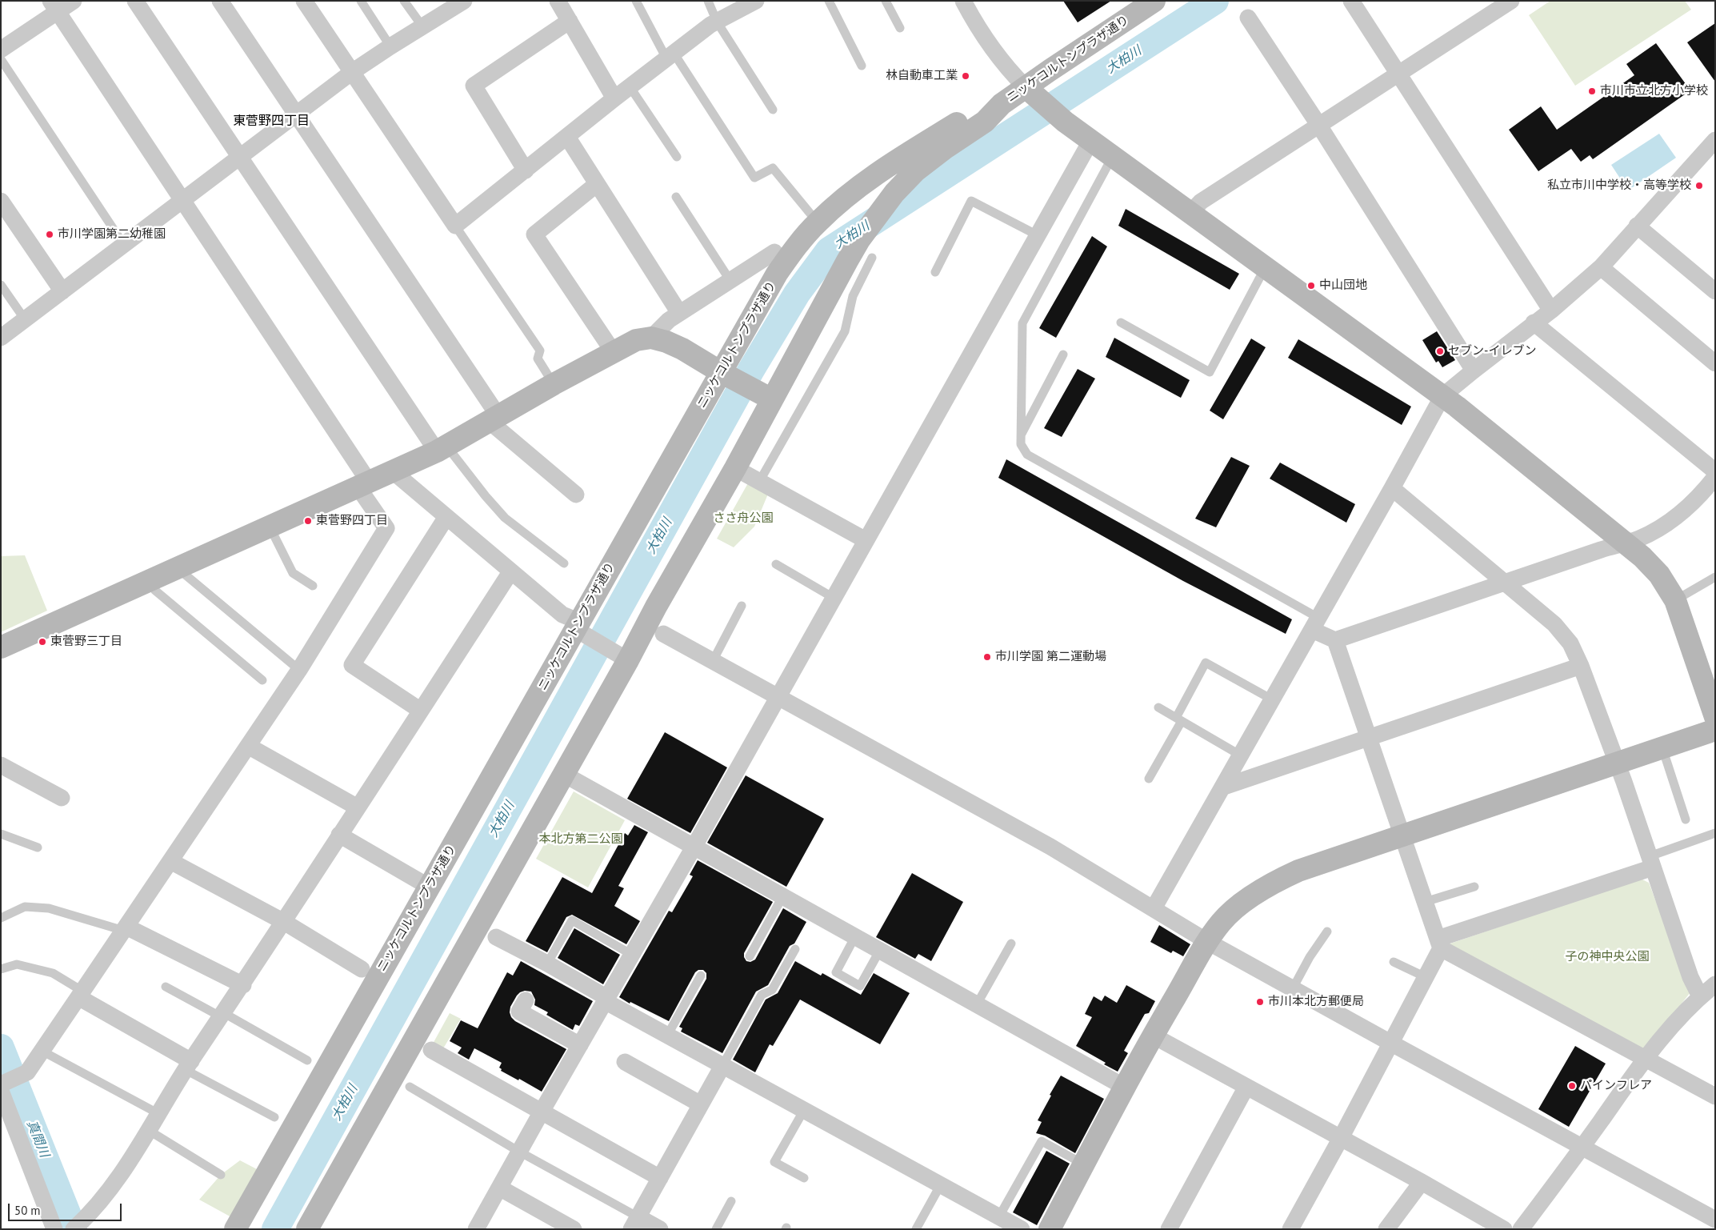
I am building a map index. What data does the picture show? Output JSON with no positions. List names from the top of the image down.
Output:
{
  "streets": {
    "street": ["ニッケコルトンプラザ通り"]
  },
  "districts": ["東菅野四丁目"],
  "water": ["大柏川", "真間川"],
  "parks": ["ささ舟公園", "本北方第二公園", "子の神中央公園"],
  "places": [
    "林自動車工業",
    "市川市立北方小学校",
    "私立市川中学校・高等学校",
    "市川学園第二幼稚園",
    "中山団地",
    "セブン-イレブン",
    "東菅野四丁目",
    "東菅野三丁目",
    "市川学園 第二運動場",
    "市川本北方郵便局",
    "パインフレア"
  ],
  "scale_bar": "50 m"
}
